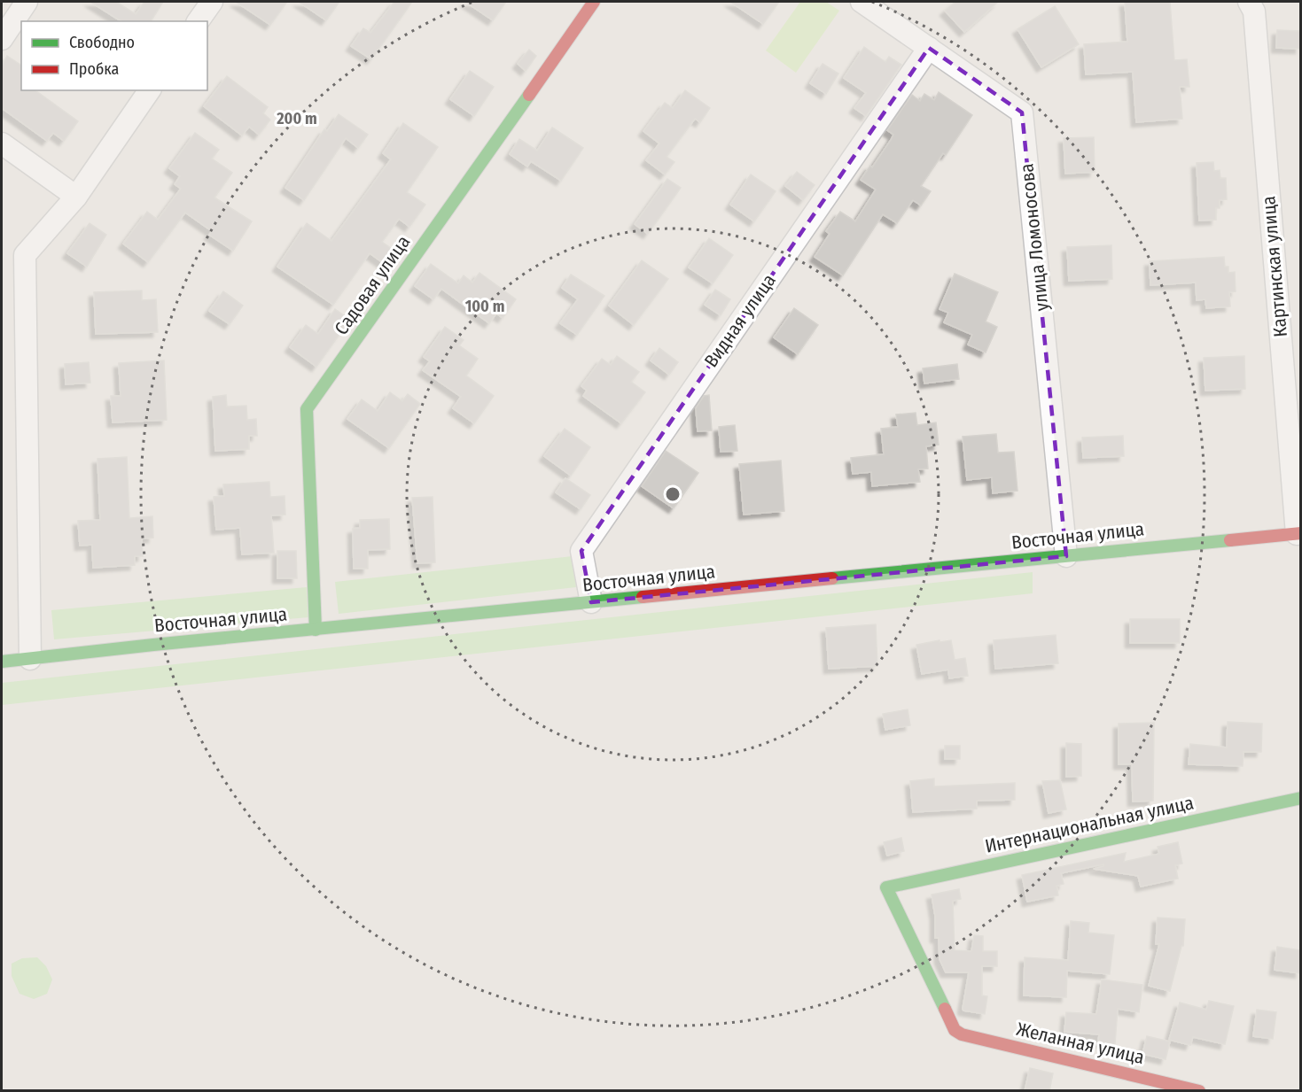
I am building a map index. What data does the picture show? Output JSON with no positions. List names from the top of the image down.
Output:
{
  "streets": {
    "street": [
      "улица Ломоносова",
      "Картинская улица",
      "Садовая улица",
      "Видная улица",
      "Восточная улица",
      "Интернациональная улица",
      "Желанная улица"
    ]
  },
  "crossings": [
    ["улица Ломоносова", "Видная улица"],
    ["улица Ломоносова", "Восточная улица"],
    ["Картинская улица", "Восточная улица"],
    ["Садовая улица", "Восточная улица"],
    ["Видная улица", "Восточная улица"],
    ["Интернациональная улица", "Желанная улица"]
  ],
  "legend": ["Свободно", "Пробка"],
  "rings": ["200 m", "100 m"]
}
